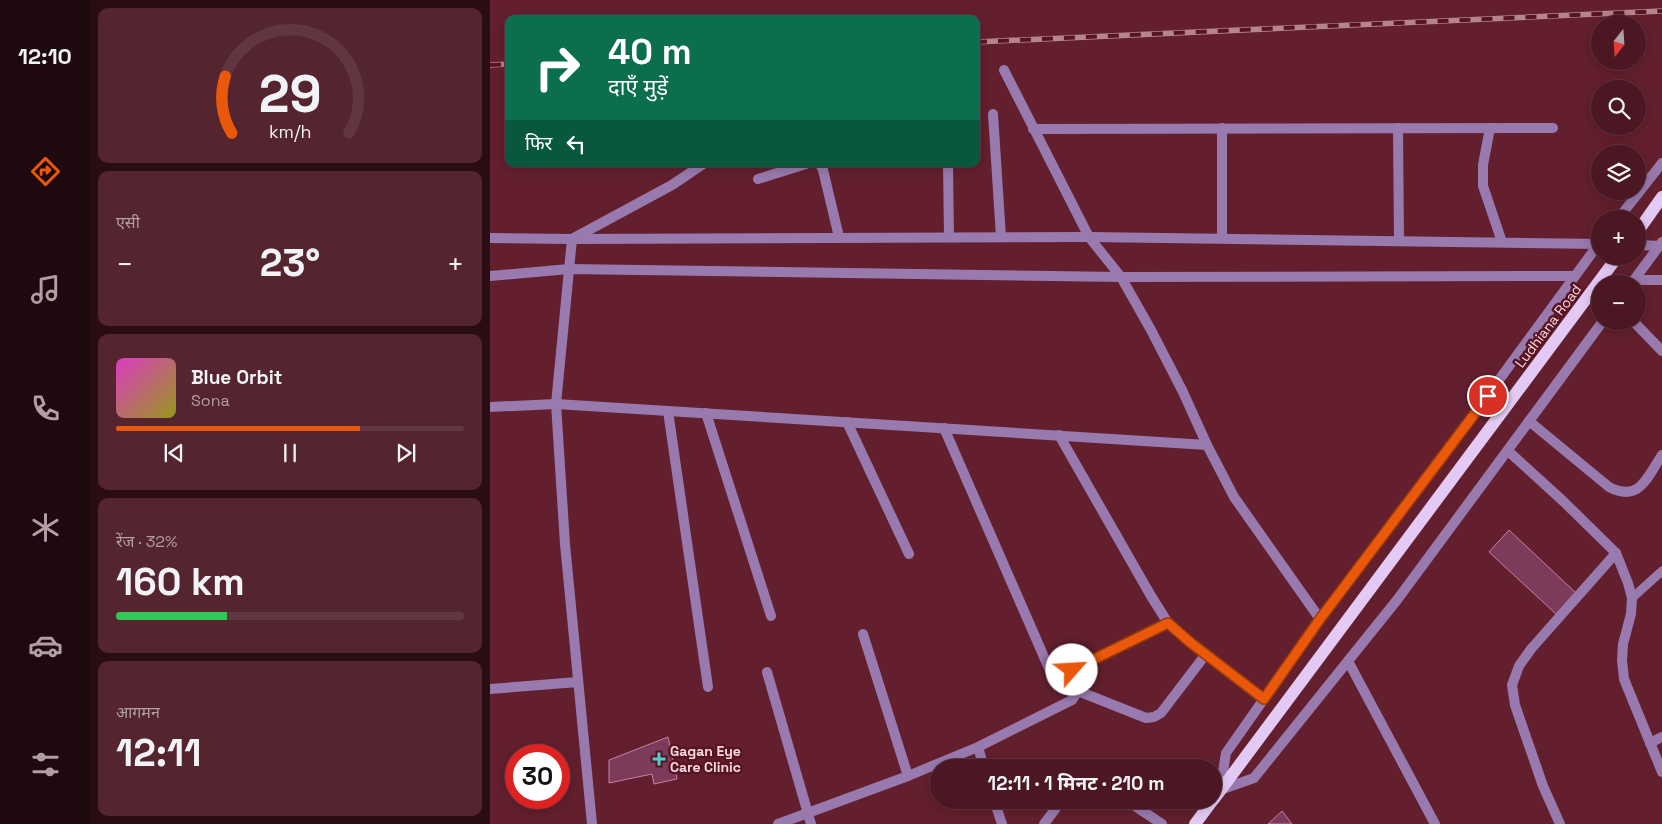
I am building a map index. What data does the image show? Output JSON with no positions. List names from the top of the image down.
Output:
{
  "streets": {
    "main road": ["Ludhiana Road"]
  },
  "places": {
    "health": ["Gagan Eye Care Clinic"]
  },
  "north": "bottom",
  "page": {
    "tabs": "12:10",
    "map_buttons": ["+", "−"],
    "turn": ["40 m", "दाएँ मुड़ें"],
    "then": "फिर",
    "tile": [
      "एसी",
      ["रेंज · 32%", "160 km"],
      ["आगमन", "12:11"]
    ],
    "heat": ["−", "23°", "+"],
    "song": ["Blue Orbit", "Sona"],
    "limit": "30",
    "trip": "12:11 · 1 मिनट · 210 m",
    "gauge": ["29", "km/h"]
  }
}
